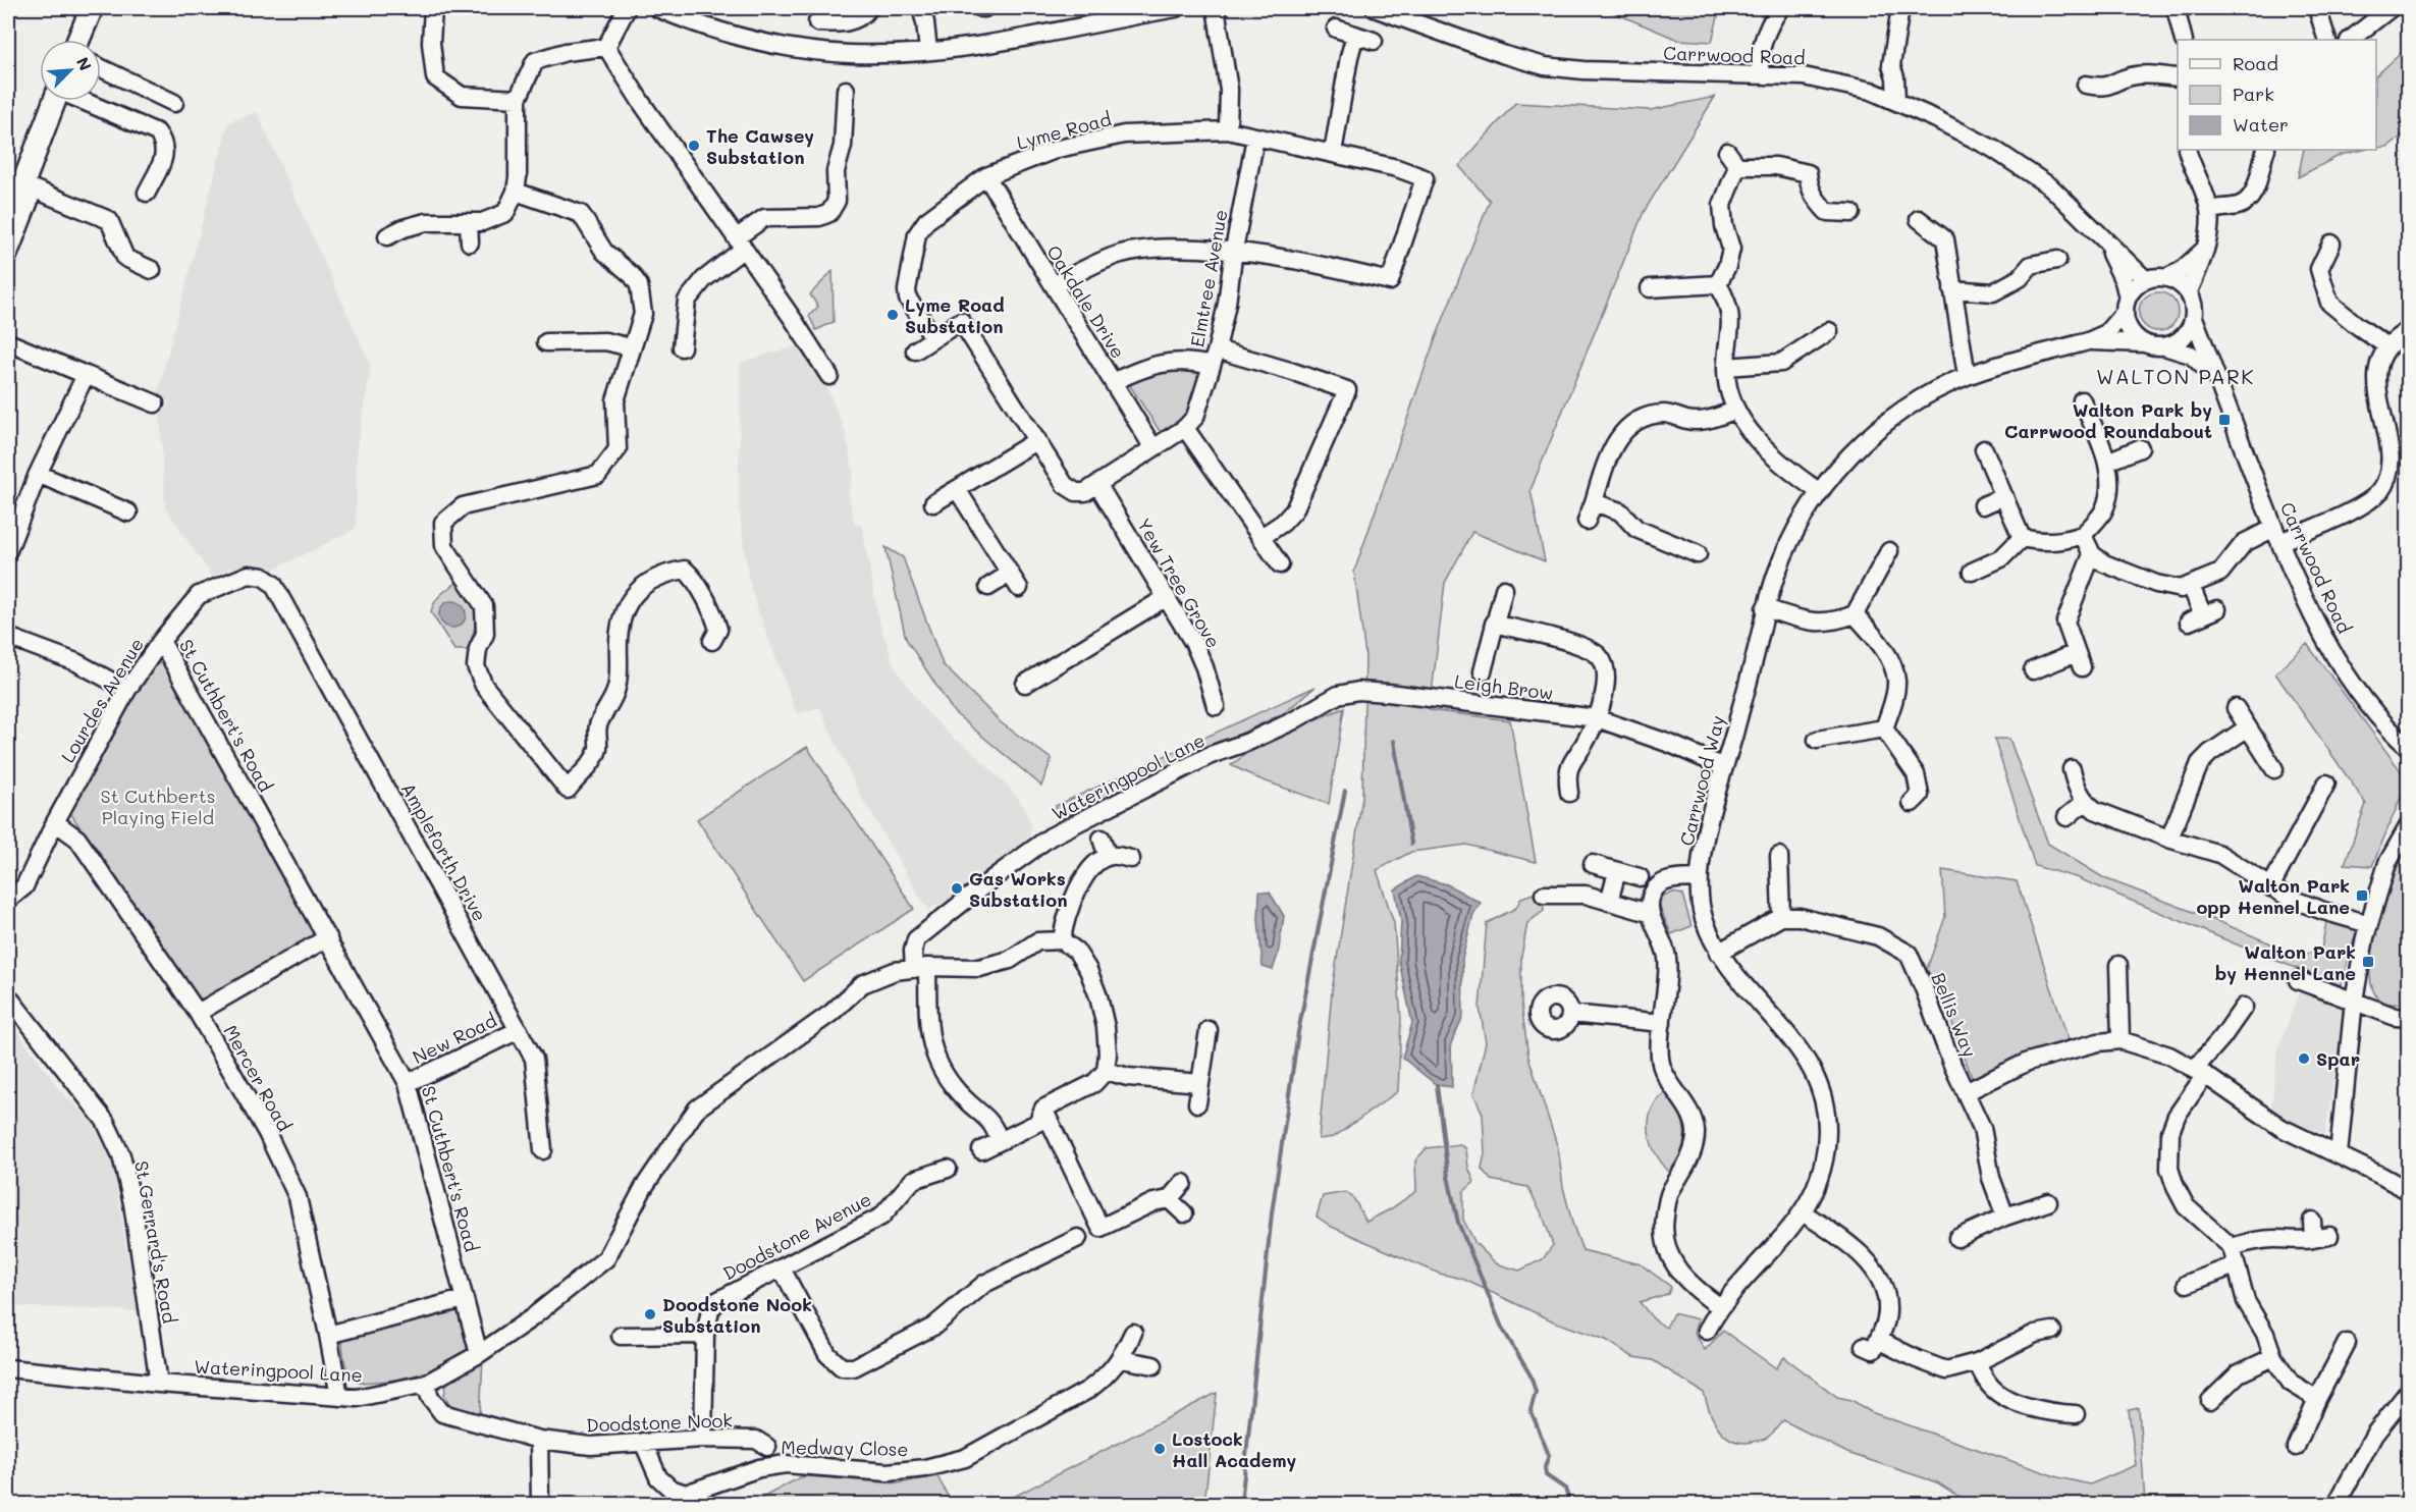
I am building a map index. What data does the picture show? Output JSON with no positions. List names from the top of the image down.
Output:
{
  "streets": {
    "street": [
      "Carrwood Road",
      "Lyme Road",
      "Elmtree Avenue",
      "Oakdale Drive",
      "Yew Tree Grove",
      "Leigh Brow",
      "Lourdes Avenue",
      "St Cuthbert's Road",
      "Wateringpool Lane",
      "Carrwood Way",
      "Ampleforth Drive",
      "Bellis Way",
      "New Road",
      "Mercer Road",
      "Doodstone Avenue",
      "St Gerrard's Road",
      "Doodstone Nook",
      "Medway Close"
    ]
  },
  "crossings": [
    ["Carrwood Road", "Carrwood Way"],
    ["Lyme Road", "Elmtree Avenue"],
    ["Lyme Road", "Oakdale Drive"],
    ["Elmtree Avenue", "Oakdale Drive"],
    ["Elmtree Avenue", "Yew Tree Grove"],
    ["Leigh Brow", "Wateringpool Lane"],
    ["Leigh Brow", "Carrwood Way"],
    ["Lourdes Avenue", "St Cuthbert's Road"],
    ["Lourdes Avenue", "Ampleforth Drive"],
    ["Lourdes Avenue", "Mercer Road"],
    ["St Cuthbert's Road", "Wateringpool Lane"],
    ["St Cuthbert's Road", "New Road"],
    ["Wateringpool Lane", "Mercer Road"],
    ["Wateringpool Lane", "St Gerrard's Road"],
    ["Wateringpool Lane", "Doodstone Nook"],
    ["Ampleforth Drive", "New Road"],
    ["Doodstone Avenue", "Doodstone Nook"],
    ["Doodstone Nook", "Medway Close"]
  ],
  "districts": ["WALTON PARK"],
  "parks": ["St Cuthberts Playing Field"],
  "places": {
    "other": [
      "The Cawsey Substation",
      "Lyme Road Substation",
      "Gas Works Substation",
      "Spar",
      "Doodstone Nook Substation",
      "Lostock Hall Academy"
    ],
    "transit": ["Walton Park by Carrwood Roundabout", "Walton Park opp Hennel Lane", "Walton Park by Hennel Lane"]
  },
  "legend": ["Road", "Park", "Water"],
  "north": "top right"
}
